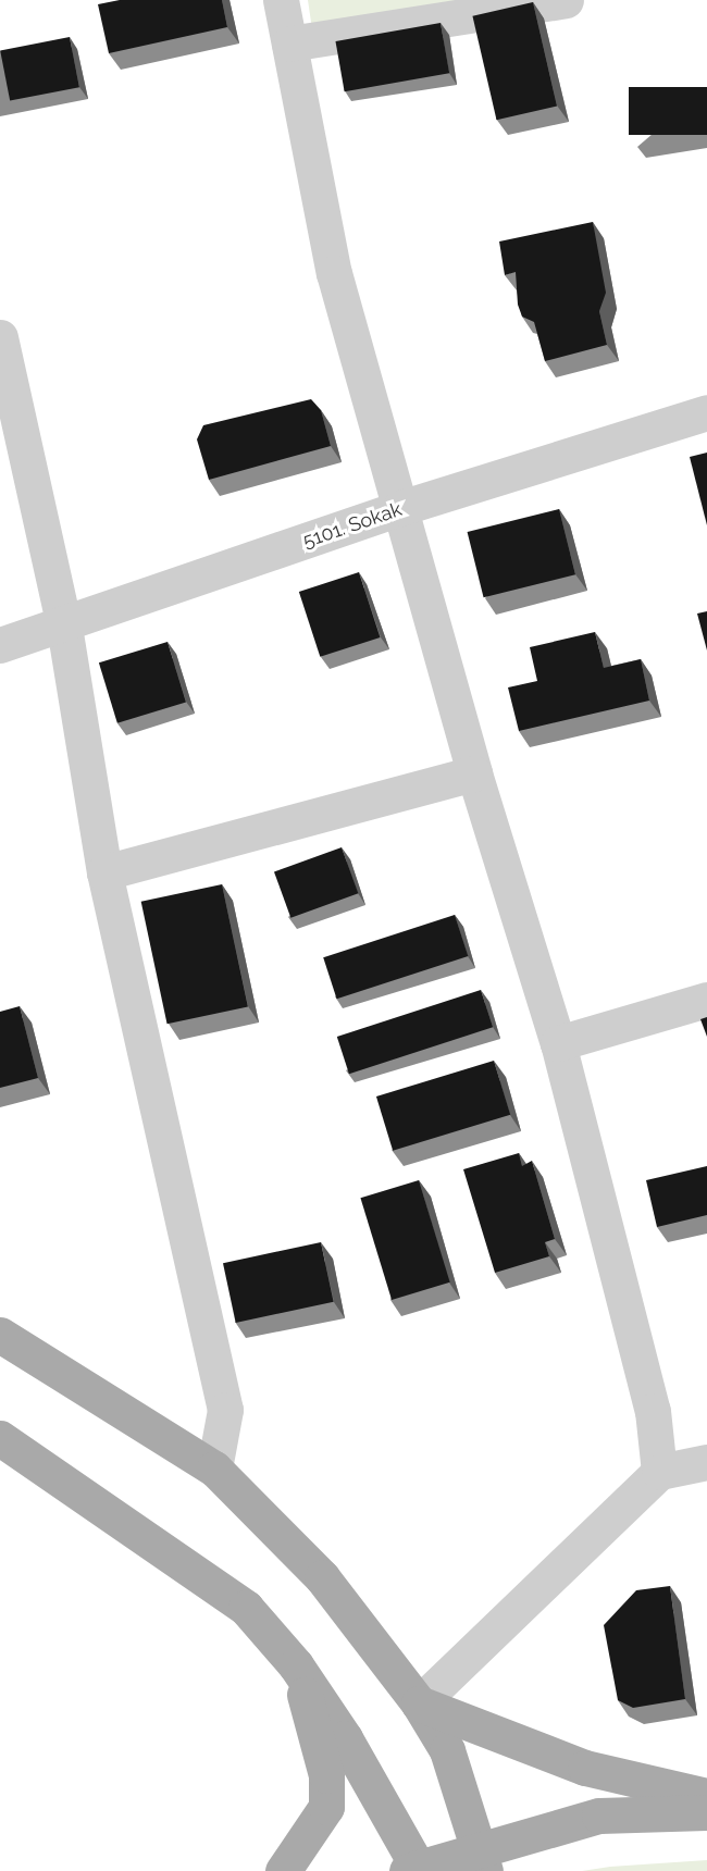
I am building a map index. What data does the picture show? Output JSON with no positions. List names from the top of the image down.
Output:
{
  "streets": {
    "street": ["5101. Sokak"]
  }
}
